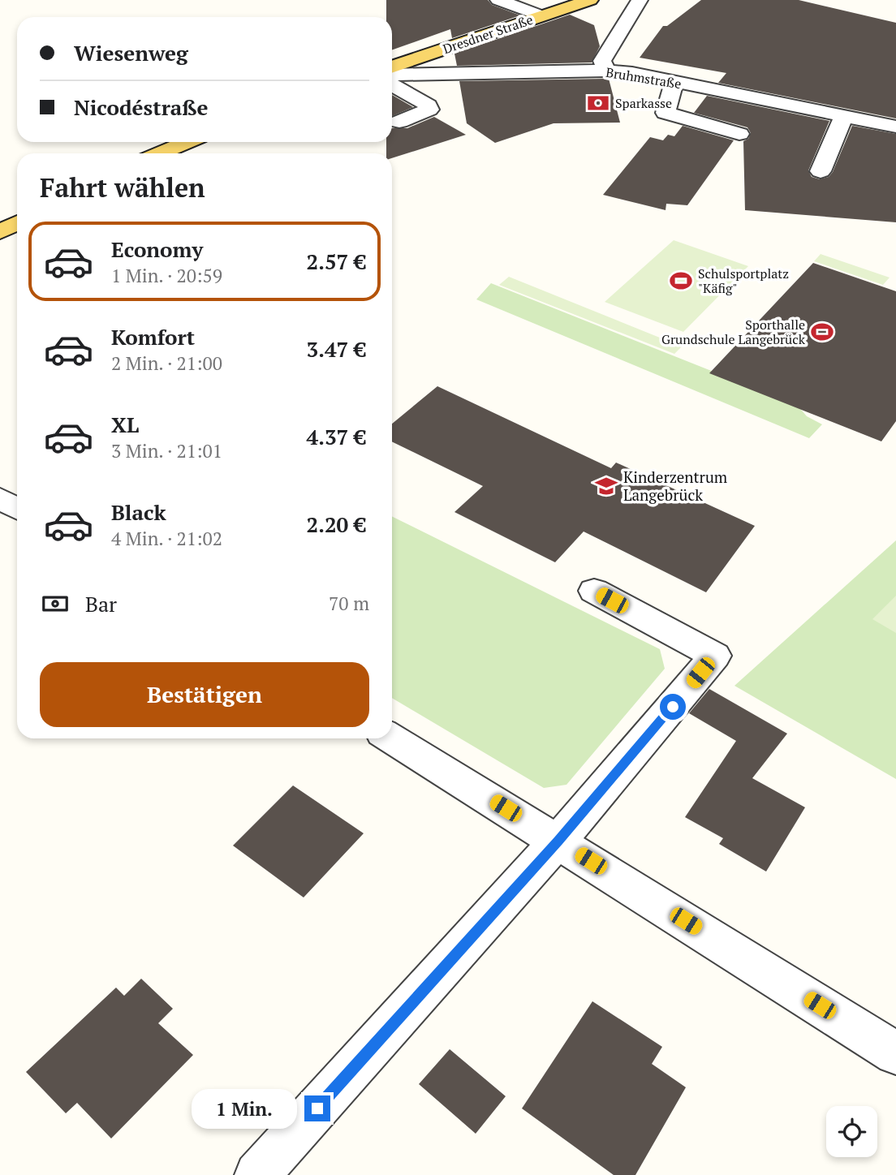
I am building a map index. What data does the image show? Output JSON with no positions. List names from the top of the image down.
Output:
{
  "streets": {
    "main road": ["Dresdner Straße"],
    "street": ["Bruhmstraße"]
  },
  "places": {
    "bank": ["Sparkasse"],
    "sports": ["Schulsportplatz \"Käfig\"", "Sporthalle Grundschule Langebrück"],
    "school or university": ["Kinderzentrum Langebrück"]
  },
  "page": {
    "banner": ["Wiesenweg", "Nicodéstraße"],
    "heading": "Fahrt wählen",
    "list": [
      {
        "name": "Economy",
        "note": "1 Min. · 20:59",
        "value": "2.57 €"
      },
      {
        "name": "Komfort",
        "note": "2 Min. · 21:00",
        "value": "3.47 €"
      },
      {
        "name": "XL",
        "note": "3 Min. · 21:01",
        "value": "4.37 €"
      },
      {
        "name": "Black",
        "note": "4 Min. · 21:02",
        "value": "2.20 €"
      }
    ],
    "pay": ["Bar", "70 m"],
    "buttons": "Bestätigen",
    "bubble": "1 Min."
  }
}
